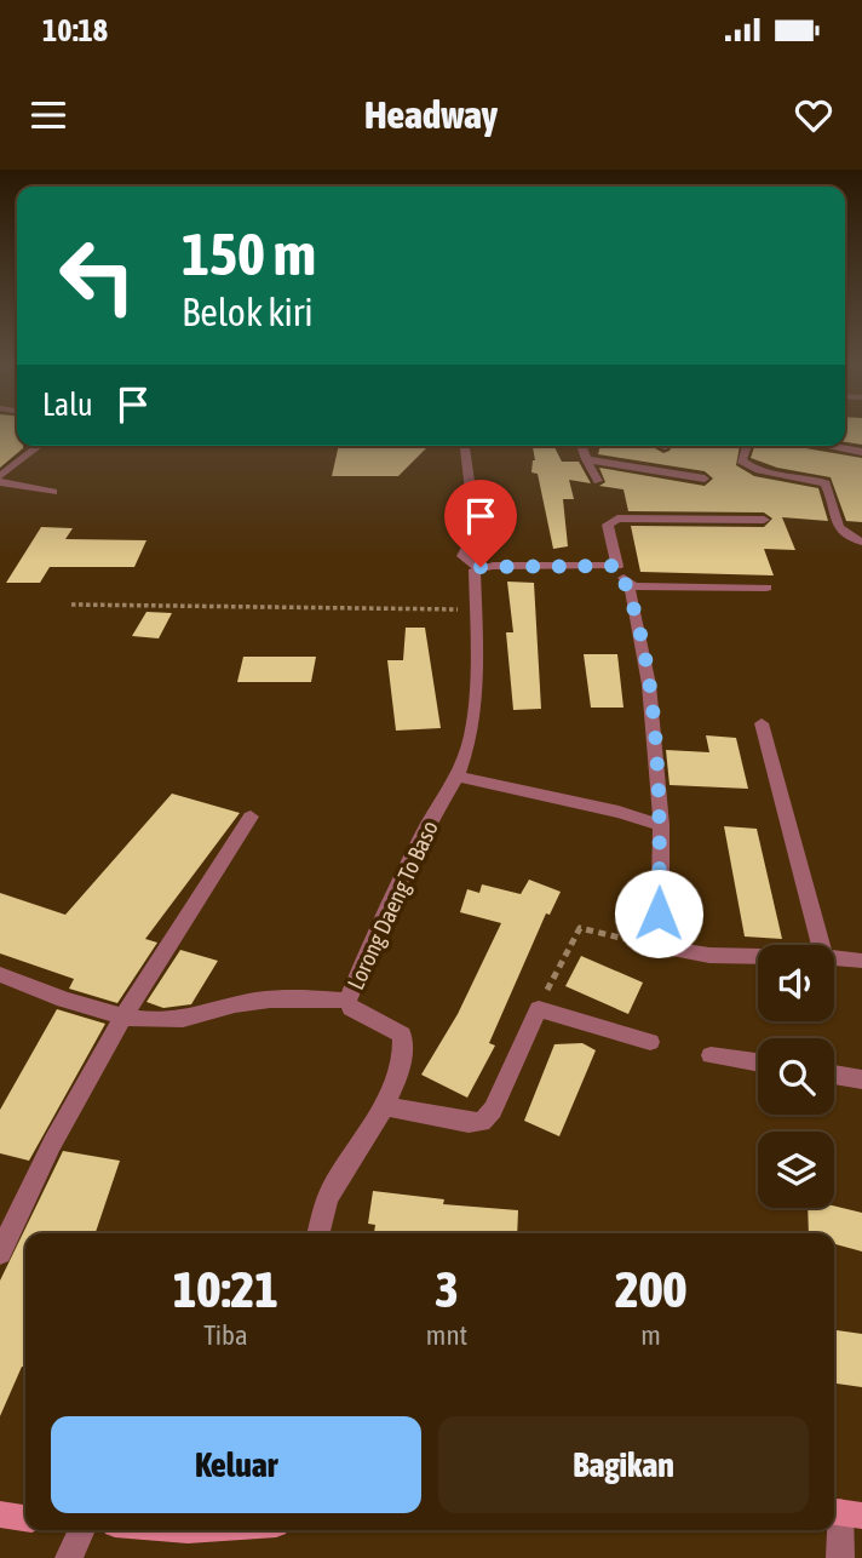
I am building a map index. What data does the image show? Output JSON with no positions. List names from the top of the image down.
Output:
{
  "streets": {
    "street": ["Lorong Daeng To Baso"]
  },
  "page": {
    "status": "10:18",
    "header": "Headway",
    "turn": ["150 m", "Belok kiri"],
    "then": "Lalu",
    "eta": [
      "10:21",
      "Tiba",
      "3",
      "mnt",
      "200",
      "m"
    ],
    "buttons": ["Keluar", "Bagikan"]
  }
}
